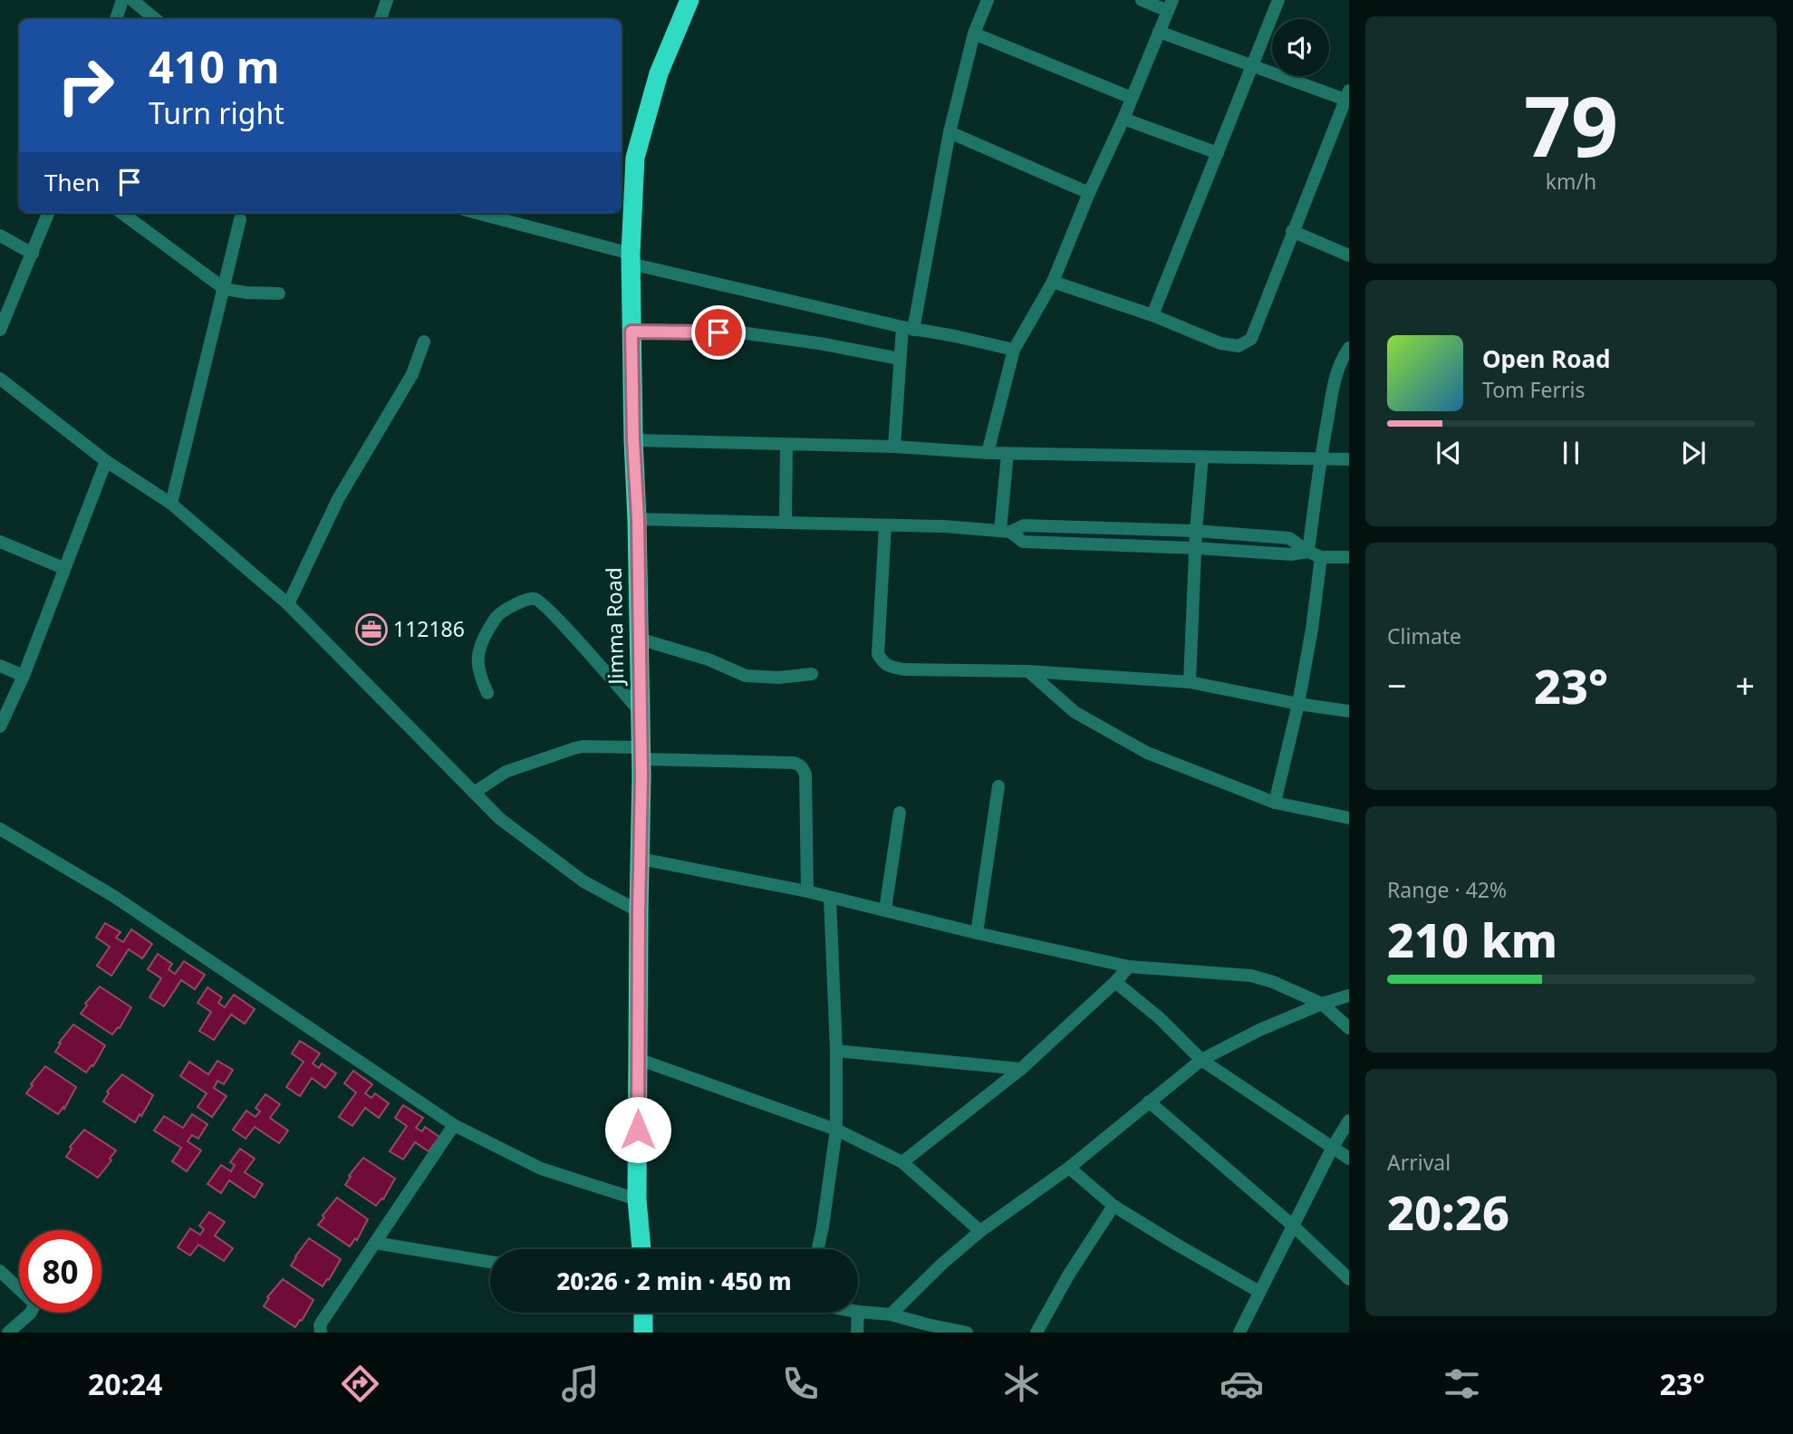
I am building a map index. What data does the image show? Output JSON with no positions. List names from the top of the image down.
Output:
{
  "streets": {
    "highway": ["Jimma Road"]
  },
  "places": {
    "office": ["112186"]
  },
  "page": {
    "tile": [
      ["79", "km/h"],
      "Climate",
      ["Range · 42%", "210 km"],
      ["Arrival", "20:26"]
    ],
    "turn": ["410 m", "Turn right"],
    "then": "Then",
    "song": ["Open Road", "Tom Ferris"],
    "heat": ["−", "23°", "+"],
    "limit": "80",
    "trip": "20:26 · 2 min · 450 m",
    "tabs": ["20:24", "23°"]
  }
}
